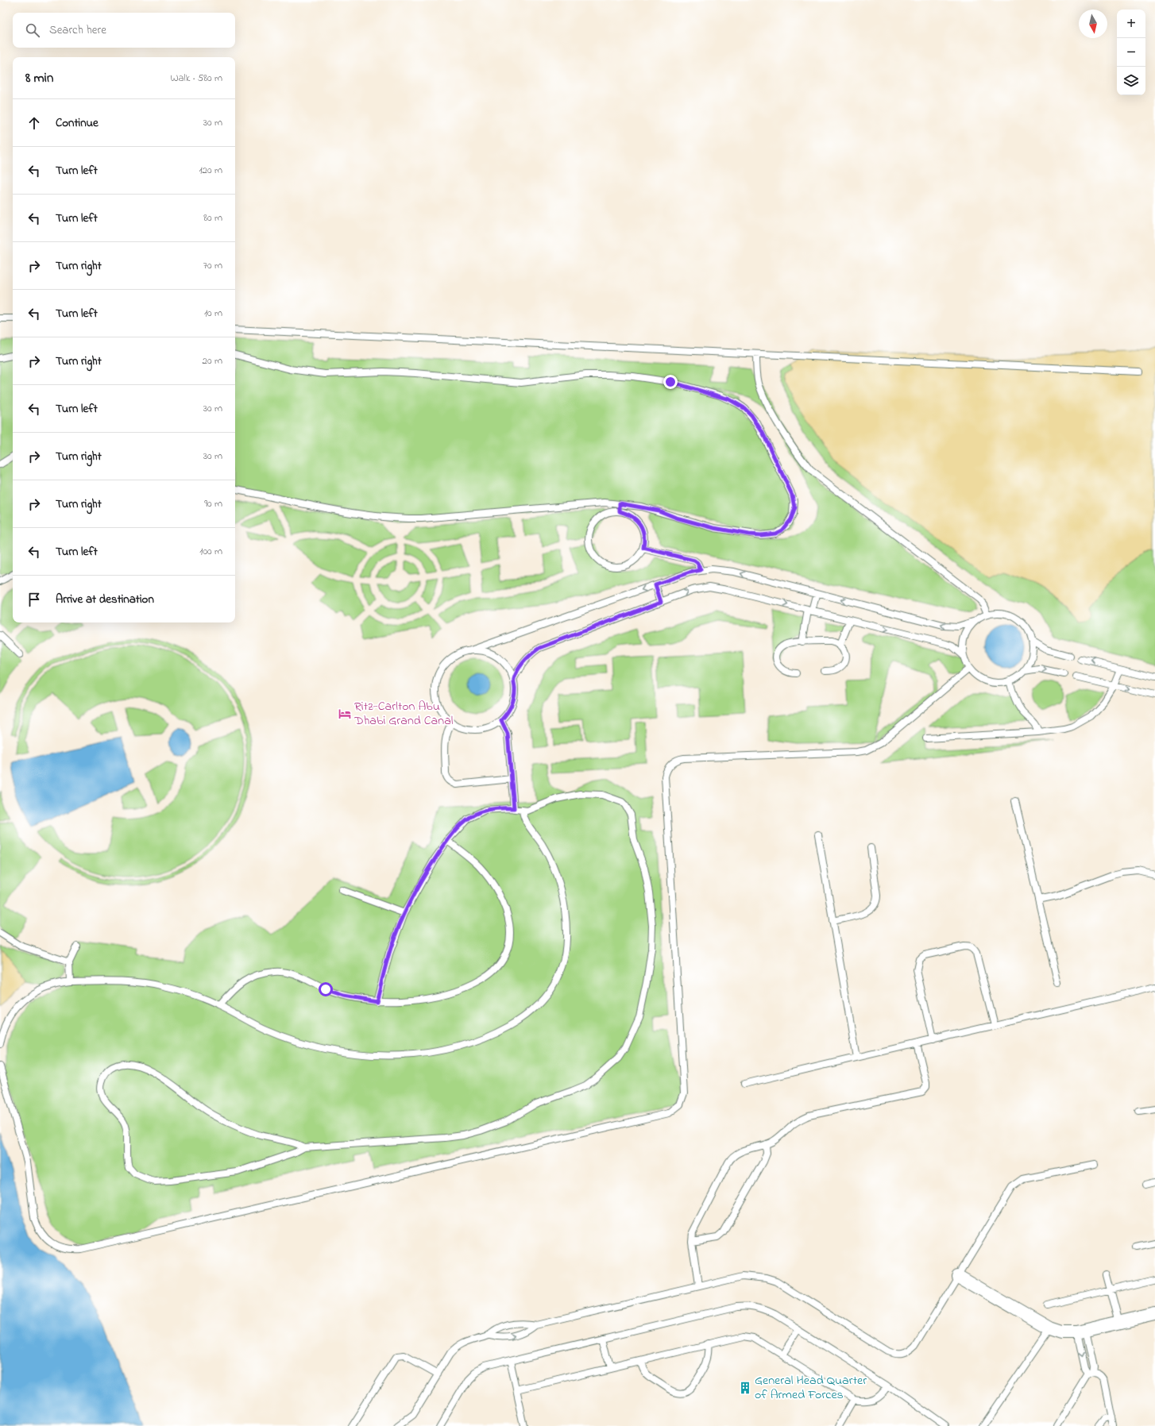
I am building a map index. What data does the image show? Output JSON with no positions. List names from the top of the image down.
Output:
{
  "places": {
    "hotel": ["Ritz-Carlton Abu Dhabi Grand Canal"],
    "building": ["General Head Quarter of Armed Forces"]
  },
  "north": "bottom",
  "page": {
    "map_buttons": ["+", "−"],
    "search": "Search here",
    "heading": ["8 min", "Walk · 580 m"],
    "list": [
      ["Continue", "30 m"],
      ["Turn left", "120 m"],
      ["Turn left", "80 m"],
      ["Turn right", "70 m"],
      ["Turn left", "10 m"],
      ["Turn right", "20 m"],
      ["Turn left", "30 m"],
      ["Turn right", "30 m"],
      ["Turn right", "90 m"],
      ["Turn left", "100 m"],
      "Arrive at destination"
    ]
  }
}
